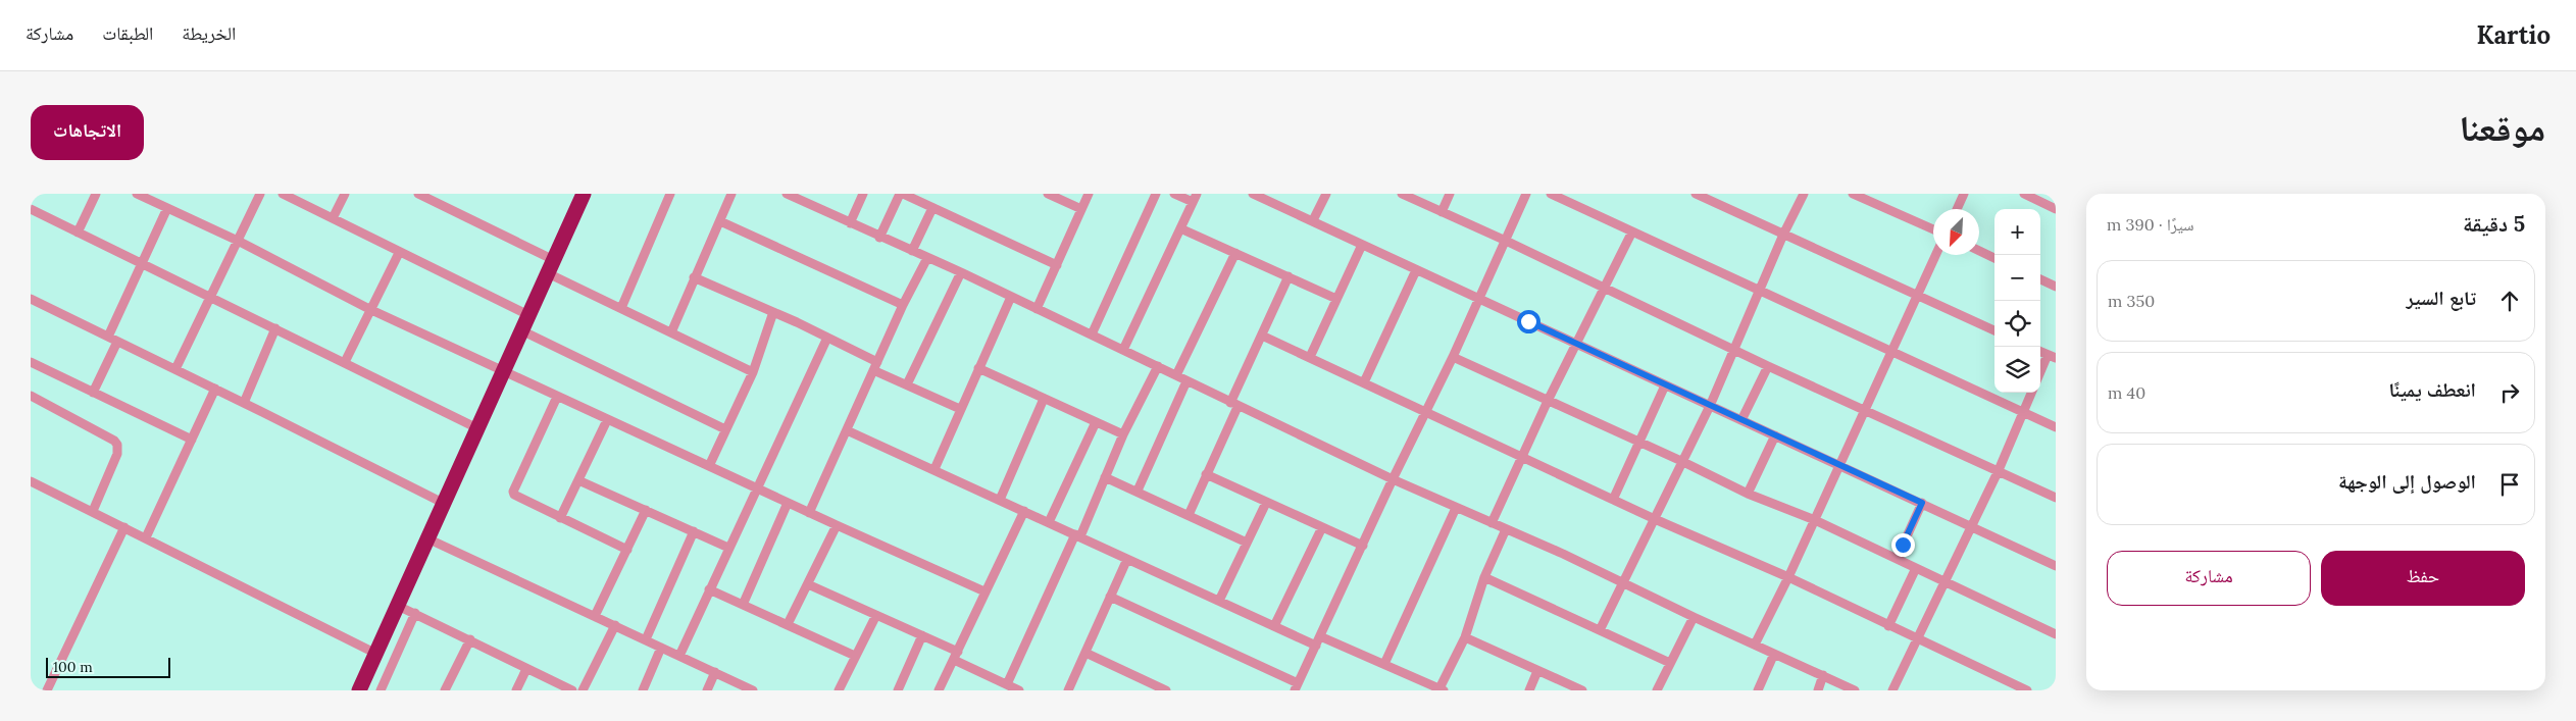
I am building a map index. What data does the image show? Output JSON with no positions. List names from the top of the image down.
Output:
{
  "scale_bar": "100 m",
  "north": "bottom left",
  "page": {
    "header": "Kartio",
    "nav": ["الخريطة", "الطبقات", "مشاركة"],
    "title": "موقعنا",
    "buttons": [
      "الاتجاهات",
      ["حفظ", "مشاركة"]
    ],
    "heading": ["5 دقيقة", "سيرًا · 390 m"],
    "map_buttons": ["+", "−"],
    "list": [
      ["تابع السير", "350 m"],
      ["انعطف يمينًا", "40 m"],
      "الوصول إلى الوجهة"
    ],
    "scale": "100 m"
  }
}
